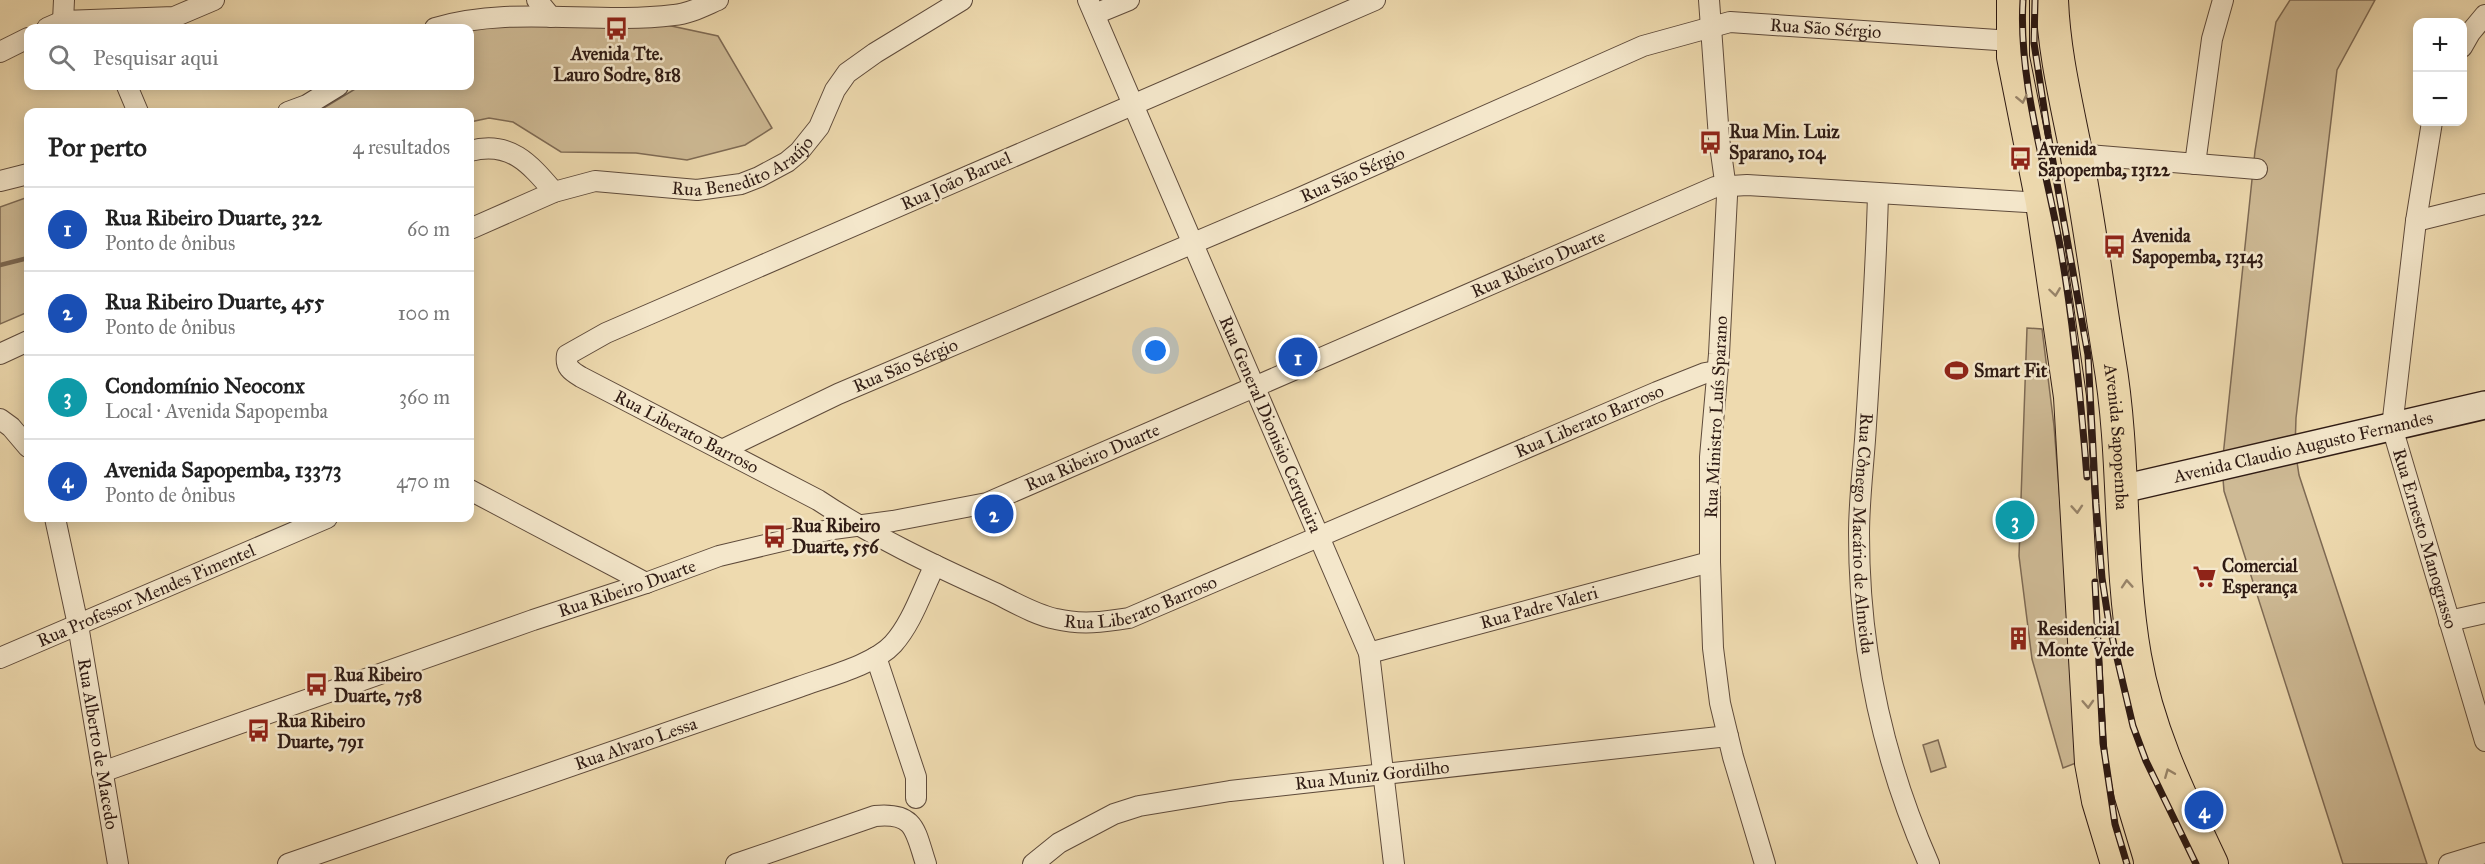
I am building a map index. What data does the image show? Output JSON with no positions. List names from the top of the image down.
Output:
{
  "streets": {
    "main road": ["Avenida Sapopemba"],
    "street": [
      "Rua São Sérgio",
      "Rua Benedito Araújo",
      "Rua João Baruel",
      "Rua Ribeiro Duarte",
      "Rua Ministro Luís Sparano",
      "Rua Liberato Barroso",
      "Rua General Dionisio Cerqueira",
      "Avenida Claudio Augusto Fernandes",
      "Rua Cônego Macário de Almeida",
      "Rua Ernesto Manograsso",
      "Rua Professor Mendes Pimentel",
      "Rua Padre Valeri",
      "Rua Alberto de Macedo",
      "Rua Alvaro Lessa",
      "Rua Muniz Gordilho"
    ]
  },
  "crossings": [
    ["Rua São Sérgio", "Rua Ministro Luís Sparano"],
    ["Rua São Sérgio", "Rua Liberato Barroso"],
    ["Rua São Sérgio", "Rua General Dionisio Cerqueira"],
    ["Rua João Baruel", "Rua Liberato Barroso"],
    ["Rua João Baruel", "Rua General Dionisio Cerqueira"],
    ["Rua Ribeiro Duarte", "Rua Ministro Luís Sparano"],
    ["Rua Ribeiro Duarte", "Rua Liberato Barroso"],
    ["Rua Ribeiro Duarte", "Rua General Dionisio Cerqueira"],
    ["Rua Ribeiro Duarte", "Rua Cônego Macário de Almeida"],
    ["Rua Ribeiro Duarte", "Rua Alberto de Macedo"],
    ["Rua Ministro Luís Sparano", "Rua Liberato Barroso"],
    ["Rua Ministro Luís Sparano", "Rua Padre Valeri"],
    ["Rua Ministro Luís Sparano", "Rua Muniz Gordilho"],
    ["Rua Liberato Barroso", "Rua General Dionisio Cerqueira"],
    ["Rua Liberato Barroso", "Rua Alvaro Lessa"],
    ["Rua General Dionisio Cerqueira", "Rua Padre Valeri"],
    ["Rua General Dionisio Cerqueira", "Rua Muniz Gordilho"],
    ["Avenida Sapopemba", "Avenida Claudio Augusto Fernandes"],
    ["Avenida Claudio Augusto Fernandes", "Rua Ernesto Manograsso"],
    ["Rua Professor Mendes Pimentel", "Rua Alberto de Macedo"]
  ],
  "places": {
    "bus stop": [
      "Avenida Tte. Lauro Sodre, 818",
      "Rua Min. Luiz Sparano, 104",
      "Avenida Sapopemba, 13122",
      "Avenida Sapopemba, 13143",
      "Rua Ribeiro Duarte, 556",
      "Rua Ribeiro Duarte, 758",
      "Rua Ribeiro Duarte, 791"
    ],
    "sports": ["Smart Fit"],
    "supermarket": ["Comercial Esperança"],
    "building": ["Residencial Monte Verde"]
  },
  "page": {
    "map_buttons": ["+", "−"],
    "search": "Pesquisar aqui",
    "heading": ["Por perto", "4 resultados"],
    "list": [
      {
        "mark": "1",
        "name": "Rua Ribeiro Duarte, 322",
        "note": "Ponto de ônibus",
        "value": "60 m"
      },
      {
        "mark": "2",
        "name": "Rua Ribeiro Duarte, 455",
        "note": "Ponto de ônibus",
        "value": "100 m"
      },
      {
        "mark": "3",
        "name": "Condomínio Neoconx",
        "note": "Local · Avenida Sapopemba",
        "value": "360 m"
      },
      {
        "mark": "4",
        "name": "Avenida Sapopemba, 13373",
        "note": "Ponto de ônibus",
        "value": "470 m"
      }
    ],
    "pins": [
      "1",
      "2",
      "3",
      "4"
    ]
  }
}
